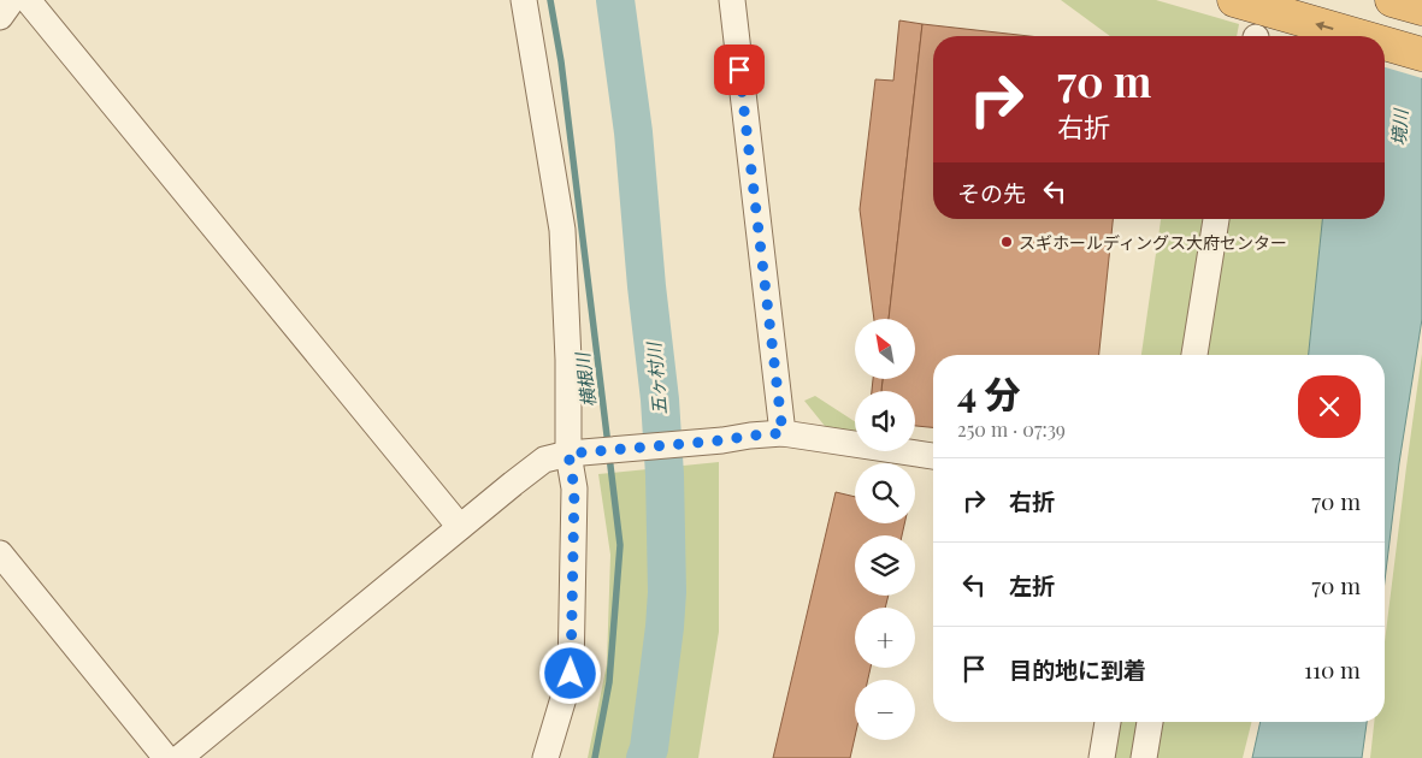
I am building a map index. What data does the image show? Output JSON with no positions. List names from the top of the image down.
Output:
{
  "water": ["境川", "五ヶ村川", "横根川"],
  "places": ["スギホールディングス大府センター"],
  "north": "top left",
  "page": {
    "turn": ["70 m", "右折"],
    "then": "その先",
    "map_buttons": ["+", "−"],
    "heading": ["4 分", "250 m · 07:39"],
    "list": [
      {
        "name": "右折",
        "value": "70 m"
      },
      {
        "name": "左折",
        "value": "70 m"
      },
      {
        "name": "目的地に到着",
        "value": "110 m"
      }
    ]
  }
}
